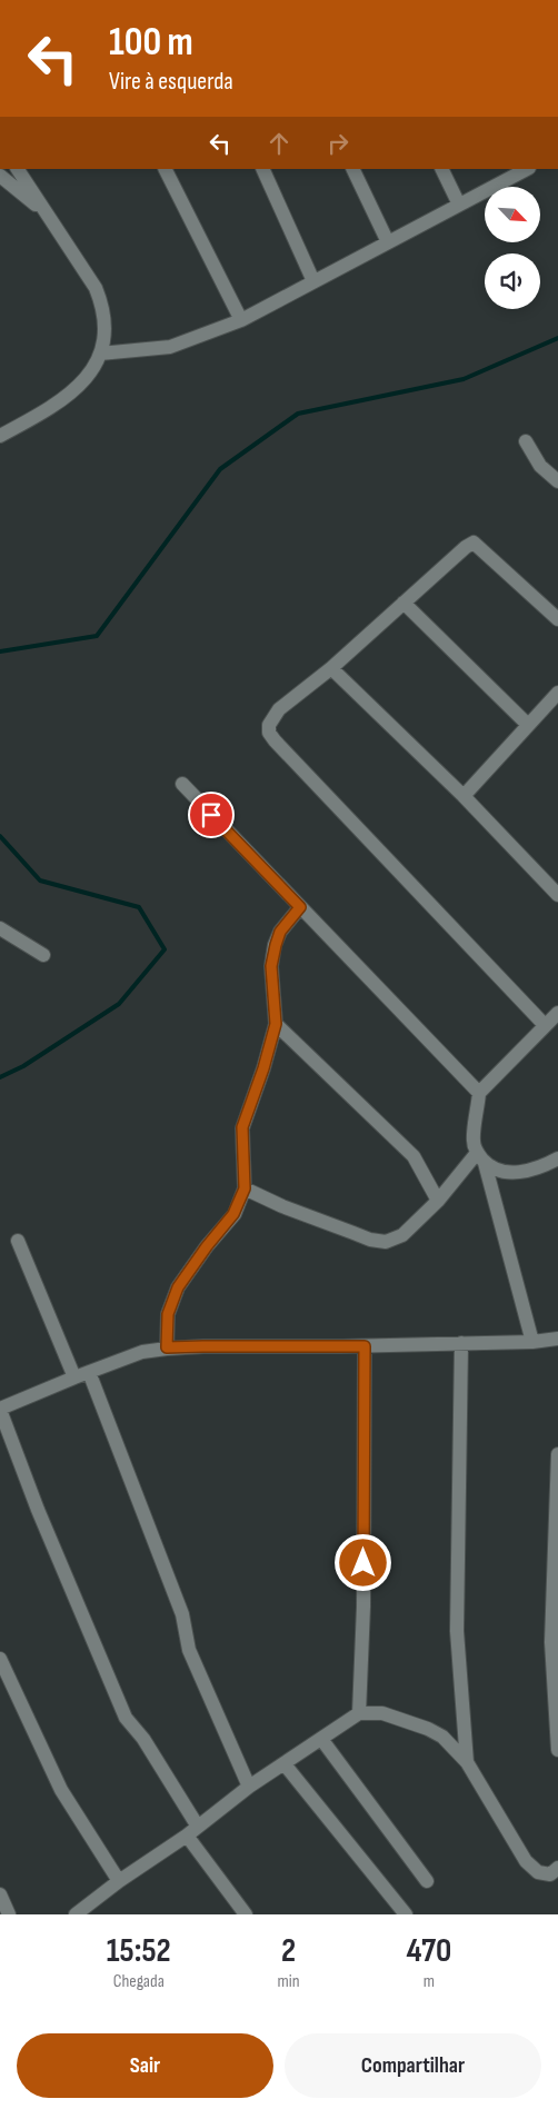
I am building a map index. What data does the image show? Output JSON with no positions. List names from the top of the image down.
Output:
{
  "north": "bottom right",
  "page": {
    "turn": ["100 m", "Vire à esquerda"],
    "eta": [
      "15:52",
      "Chegada",
      "2",
      "min",
      "470",
      "m"
    ],
    "buttons": ["Sair", "Compartilhar"]
  }
}
